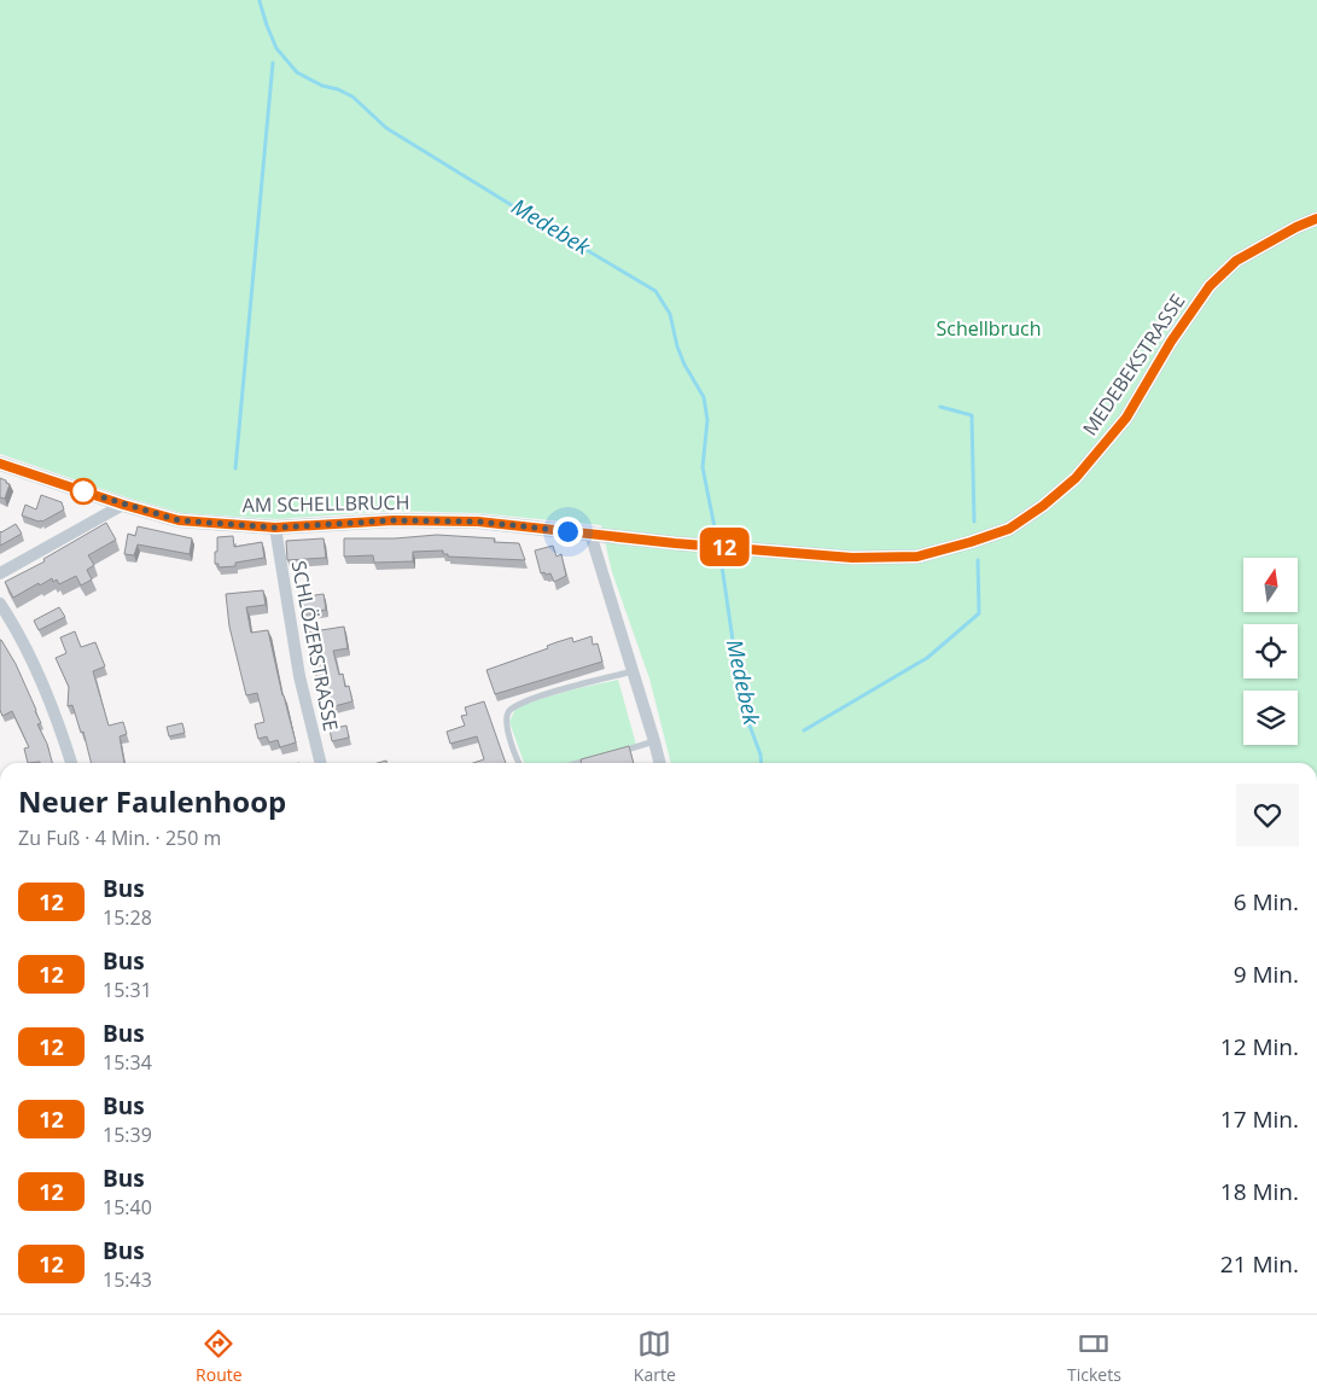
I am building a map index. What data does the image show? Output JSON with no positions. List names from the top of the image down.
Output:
{
  "streets": {
    "street": ["MEDEBEKSTRASSE", "AM SCHELLBRUCH", "SCHLÖZERSTRASSE"]
  },
  "crossings": [
    ["MEDEBEKSTRASSE", "AM SCHELLBRUCH"],
    ["AM SCHELLBRUCH", "SCHLÖZERSTRASSE"]
  ],
  "water": ["Medebek"],
  "parks": ["Schellbruch"],
  "lines": ["bus line 12"],
  "north": "top",
  "page": {
    "on_map": "12",
    "heading": ["Neuer Faulenhoop", "Zu Fuß · 4 Min. · 250 m"],
    "list": [
      {
        "mark": "12",
        "name": "Bus",
        "note": "15:28",
        "value": "6 Min."
      },
      {
        "mark": "12",
        "name": "Bus",
        "note": "15:31",
        "value": "9 Min."
      },
      {
        "mark": "12",
        "name": "Bus",
        "note": "15:34",
        "value": "12 Min."
      },
      {
        "mark": "12",
        "name": "Bus",
        "note": "15:39",
        "value": "17 Min."
      },
      {
        "mark": "12",
        "name": "Bus",
        "note": "15:40",
        "value": "18 Min."
      },
      {
        "mark": "12",
        "name": "Bus",
        "note": "15:43",
        "value": "21 Min."
      }
    ],
    "tabs": ["Route", "Karte", "Tickets"]
  }
}
